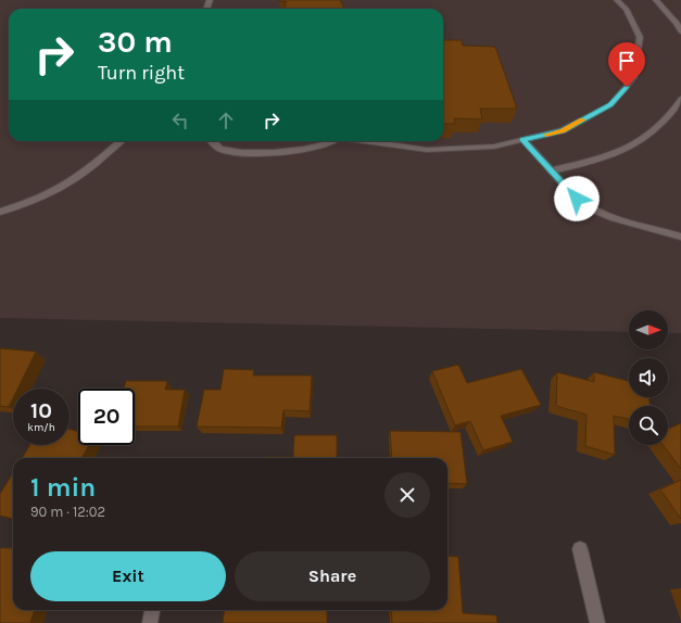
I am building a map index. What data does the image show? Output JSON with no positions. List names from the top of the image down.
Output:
{
  "north": "right",
  "page": {
    "turn": ["30 m", "Turn right"],
    "speed": "10 km/h",
    "limit": "20",
    "heading": ["1 min", "90 m · 12:02"],
    "buttons": ["Exit", "Share"]
  }
}
